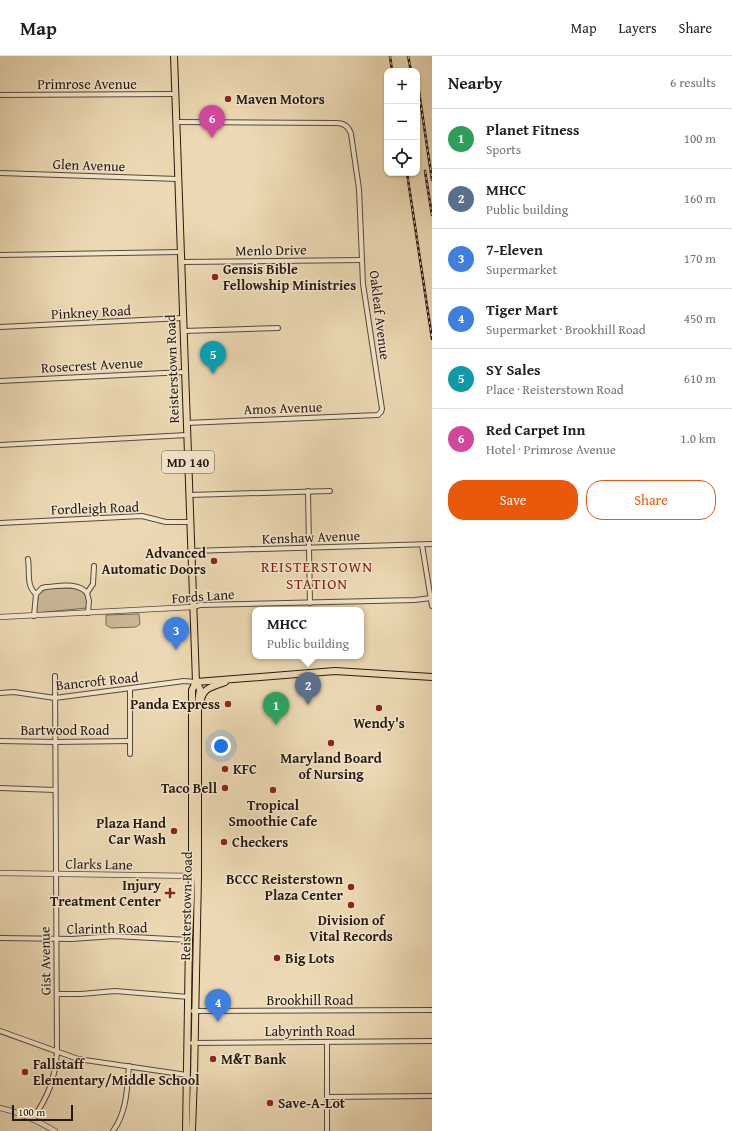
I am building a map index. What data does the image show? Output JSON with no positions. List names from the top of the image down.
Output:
{
  "streets": {
    "main road": ["Reisterstown Road", "MD 140"],
    "street": [
      "Primrose Avenue",
      "Glen Avenue",
      "Menlo Drive",
      "Pinkney Road",
      "Oakleaf Avenue",
      "Rosecrest Avenue",
      "Amos Avenue",
      "Fordleigh Road",
      "Kenshaw Avenue",
      "Fords Lane",
      "Bancroft Road",
      "Bartwood Road",
      "Clarks Lane",
      "Clarinth Road",
      "Gist Avenue",
      "Brookhill Road",
      "Labyrinth Road"
    ]
  },
  "crossings": [
    ["Primrose Avenue", "Reisterstown Road"],
    ["Glen Avenue", "Reisterstown Road"],
    ["Menlo Drive", "Oakleaf Avenue"],
    ["Menlo Drive", "Reisterstown Road"],
    ["Pinkney Road", "Reisterstown Road"],
    ["Oakleaf Avenue", "Reisterstown Road"],
    ["Oakleaf Avenue", "Amos Avenue"],
    ["Rosecrest Avenue", "Reisterstown Road"],
    ["Reisterstown Road", "Amos Avenue"],
    ["Reisterstown Road", "Fordleigh Road"],
    ["Reisterstown Road", "Kenshaw Avenue"],
    ["Reisterstown Road", "Fords Lane"],
    ["Reisterstown Road", "Bancroft Road"],
    ["Reisterstown Road", "Clarks Lane"],
    ["Reisterstown Road", "Clarinth Road"],
    ["Reisterstown Road", "Brookhill Road"],
    ["Reisterstown Road", "Labyrinth Road"],
    ["Bancroft Road", "Gist Avenue"],
    ["Bartwood Road", "Gist Avenue"],
    ["Clarks Lane", "Gist Avenue"],
    ["Clarinth Road", "Gist Avenue"]
  ],
  "districts": ["REISTERSTOWN STATION"],
  "places": {
    "other": [
      "Maven Motors",
      "Gensis Bible Fellowship Ministries",
      "Advanced Automatic Doors",
      "Panda Express",
      "Wendy's",
      "Maryland Board of Nursing",
      "KFC",
      "Taco Bell",
      "Tropical Smoothie Cafe",
      "Plaza Hand Car Wash",
      "Checkers",
      "BCCC Reisterstown Plaza Center",
      "Division of Vital Records",
      "Big Lots",
      "M&T Bank",
      "Fallstaff Elementary/Middle School",
      "Save-A-Lot"
    ],
    "health": ["Injury Treatment Center"]
  },
  "scale_bar": "100 m",
  "page": {
    "header": "Map",
    "nav": ["Map", "Layers", "Share"],
    "heading": ["Nearby", "6 results"],
    "map_buttons": ["+", "−"],
    "pins": [
      "6",
      "5",
      "3",
      "2",
      "1",
      "4"
    ],
    "list": [
      {
        "mark": "1",
        "name": "Planet Fitness",
        "note": "Sports",
        "value": "100 m"
      },
      {
        "mark": "2",
        "name": "MHCC",
        "note": "Public building",
        "value": "160 m"
      },
      {
        "mark": "3",
        "name": "7-Eleven",
        "note": "Supermarket",
        "value": "170 m"
      },
      {
        "mark": "4",
        "name": "Tiger Mart",
        "note": "Supermarket · Brookhill Road",
        "value": "450 m"
      },
      {
        "mark": "5",
        "name": "SY Sales",
        "note": "Place · Reisterstown Road",
        "value": "610 m"
      },
      {
        "mark": "6",
        "name": "Red Carpet Inn",
        "note": "Hotel · Primrose Avenue",
        "value": "1.0 km"
      }
    ],
    "buttons": ["Save", "Share"],
    "popup": ["MHCC", "Public building"],
    "scale": "100 m"
  }
}
